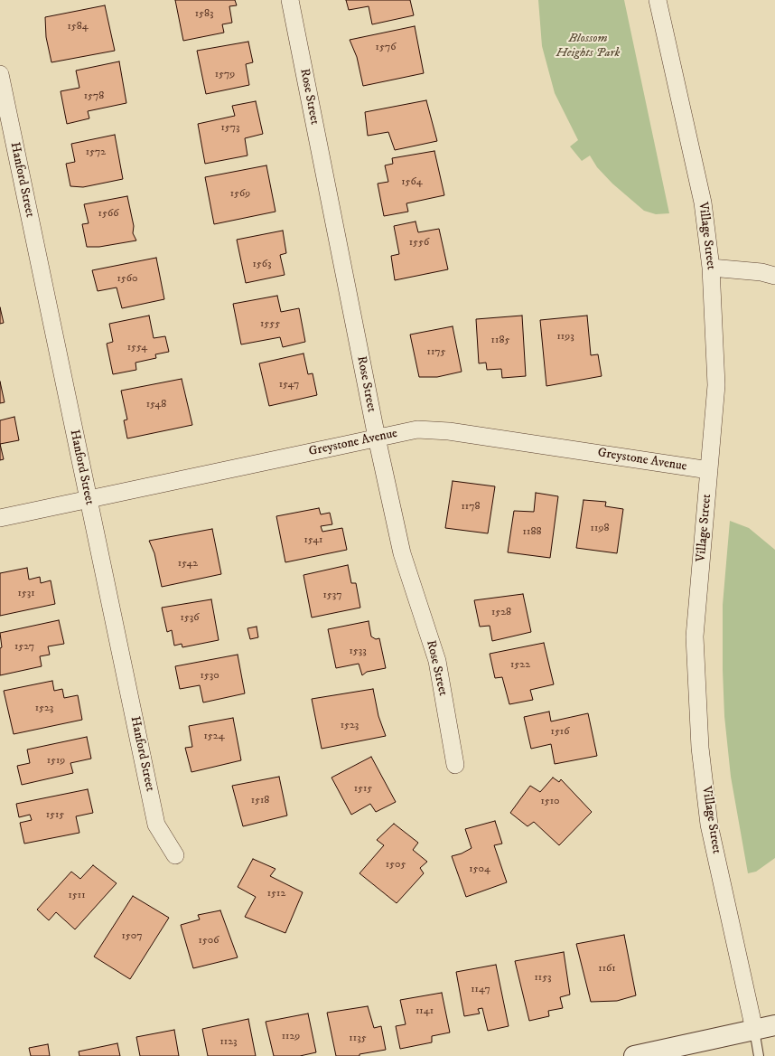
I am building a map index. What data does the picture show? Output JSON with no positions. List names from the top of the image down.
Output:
{
  "streets": {
    "street": [
      "Rose Street",
      "Hanford Street",
      "Village Street",
      "Greystone Avenue"
    ]
  },
  "crossings": [
    ["Rose Street", "Greystone Avenue"],
    ["Hanford Street", "Greystone Avenue"],
    ["Village Street", "Greystone Avenue"]
  ],
  "parks": ["Blossom Heights Park"],
  "house_numbers": [
    "1583",
    "1584",
    "1576",
    "1579",
    "1578",
    "1573",
    "1572",
    "1564",
    "1569",
    "1566",
    "1556",
    "1563",
    "1560",
    "1555",
    "1193",
    "1185",
    "1554",
    "1175",
    "1547",
    "1548",
    "1178",
    "1198",
    "1188",
    "1541",
    "1542",
    "1531",
    "1537",
    "1528",
    "1536",
    "1527",
    "1533",
    "1522",
    "1530",
    "1523",
    "1523",
    "1516",
    "1524",
    "1519",
    "1515",
    "1518",
    "1510",
    "1515",
    "1505",
    "1504",
    "1512",
    "1511",
    "1507",
    "1506",
    "1161",
    "1153",
    "1147",
    "1141",
    "1129",
    "1135",
    "1123"
  ]
}
